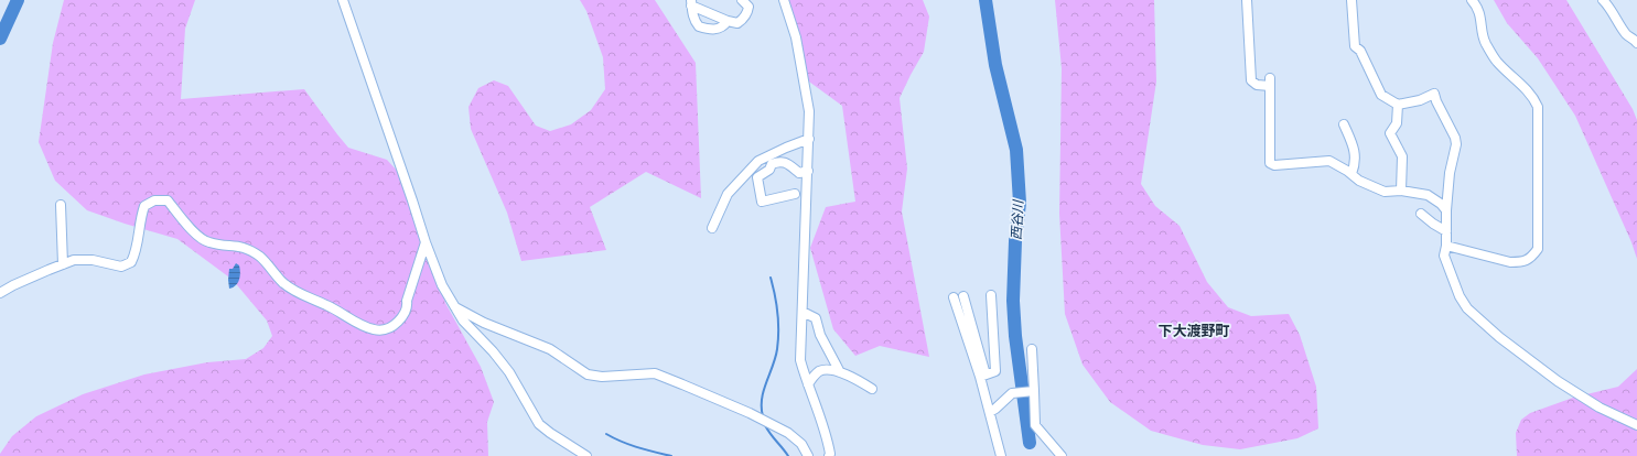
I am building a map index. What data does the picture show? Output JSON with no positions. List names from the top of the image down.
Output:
{
  "districts": ["下大渡野町"],
  "water": ["西谷川"]
}
